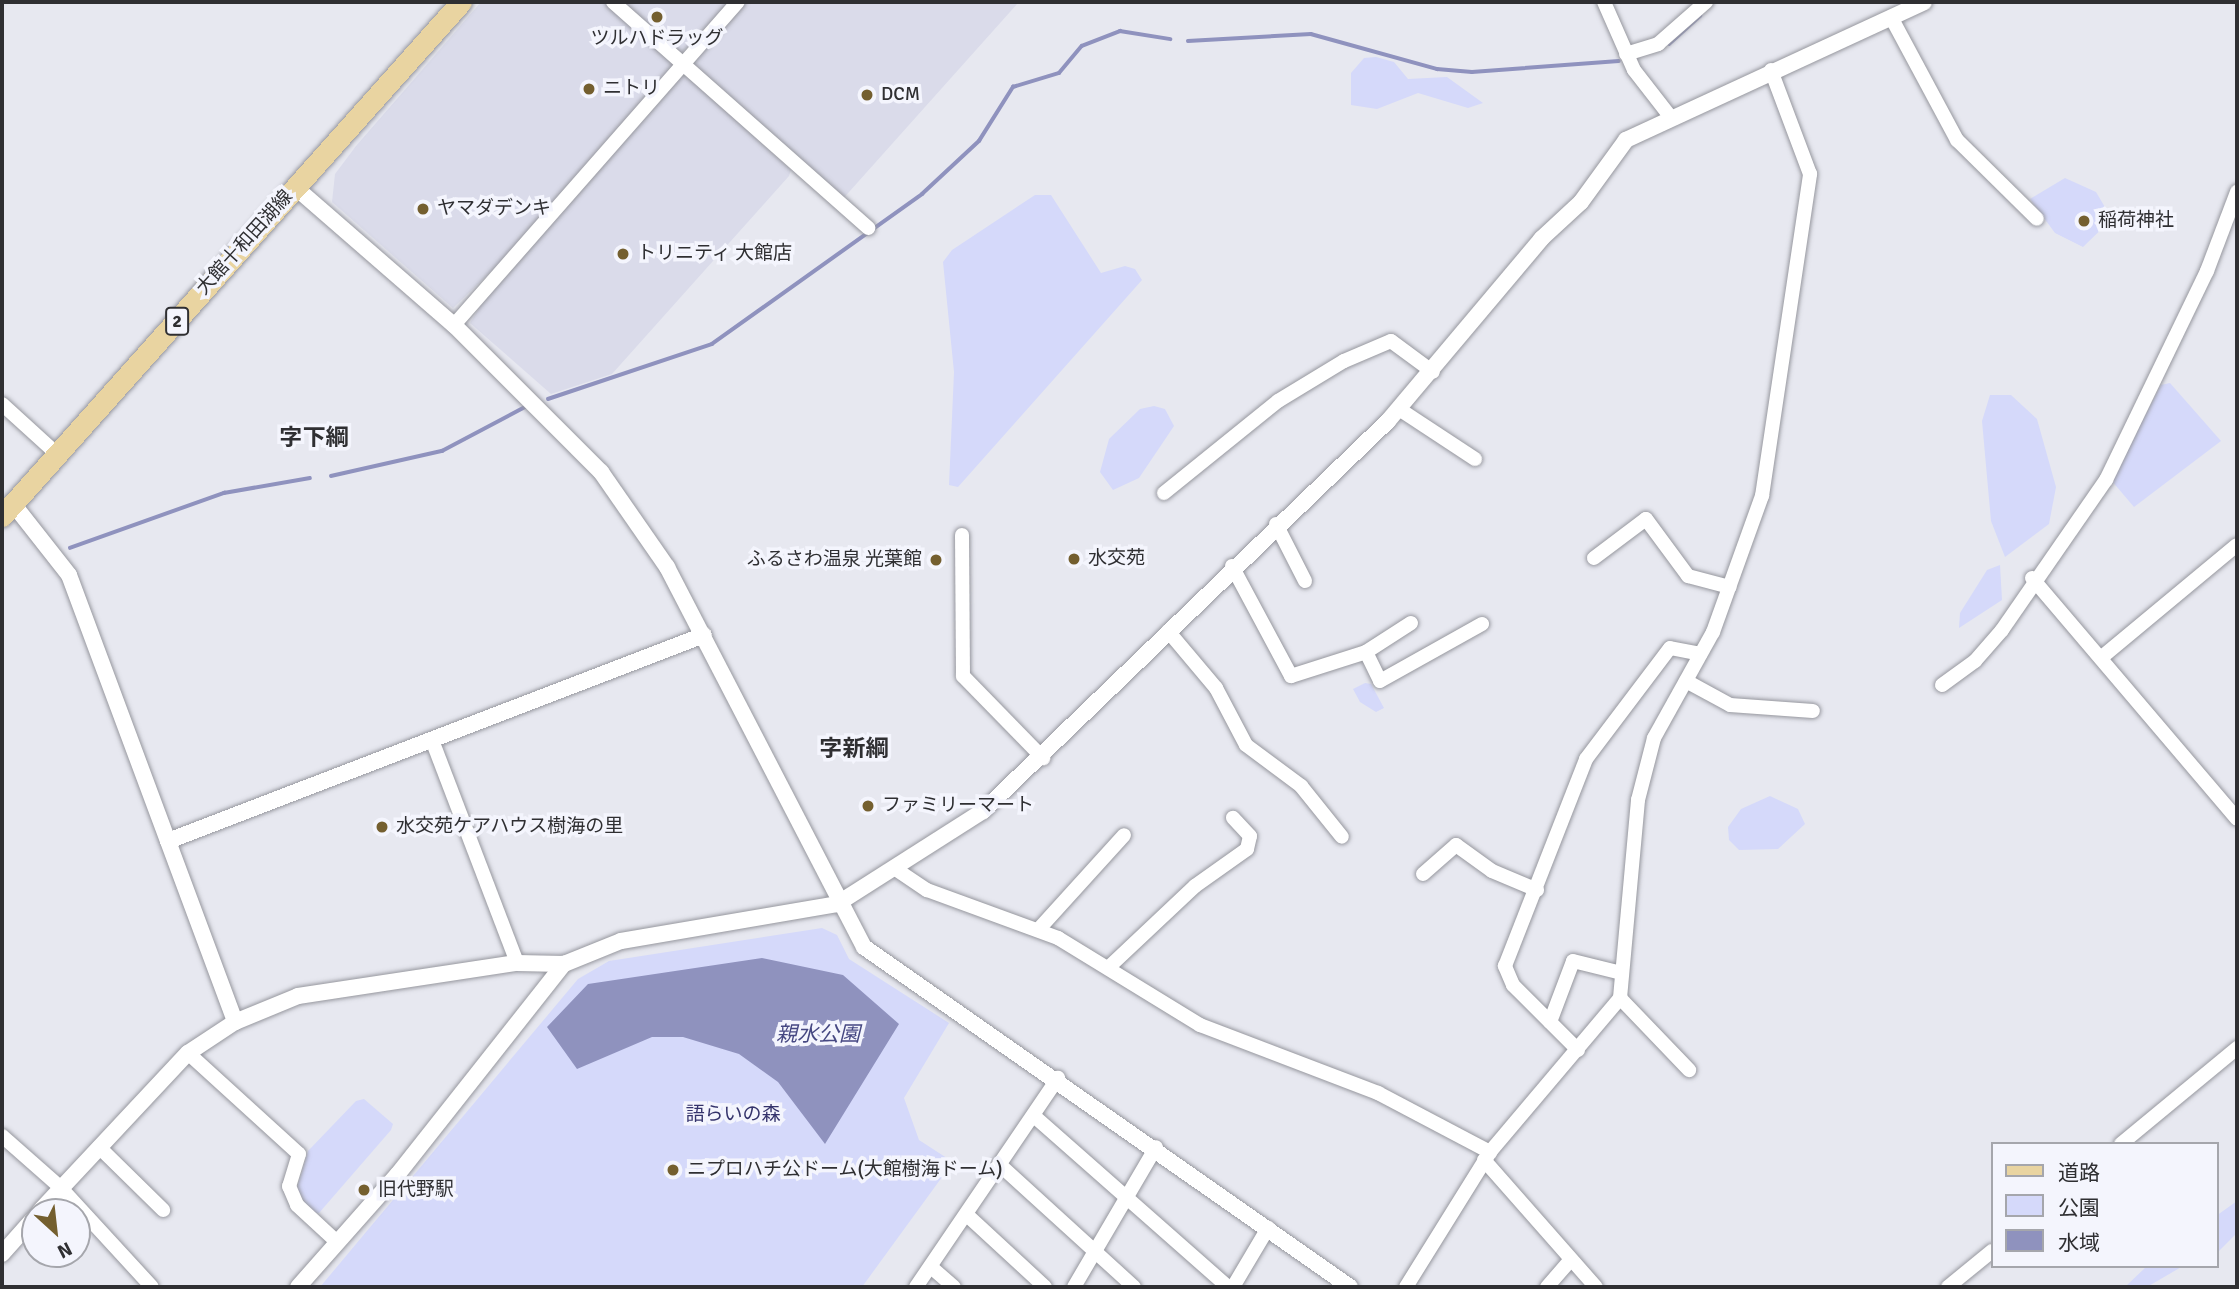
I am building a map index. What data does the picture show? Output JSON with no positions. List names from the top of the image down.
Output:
{
  "streets": {
    "main road": ["大館十和田湖線", "2"]
  },
  "districts": ["字下綱", "字新綱"],
  "water": ["親水公園"],
  "parks": ["語らいの森"],
  "places": [
    "ツルハドラッグ",
    "ニトリ",
    "DCM",
    "ヤマダデンキ",
    "稲荷神社",
    "トリニティ 大館店",
    "水交苑",
    "ふるさわ温泉 光葉館",
    "ファミリーマート",
    "水交苑ケアハウス樹海の里",
    "ニプロハチ公ドーム(大館樹海ドーム)",
    "旧代野駅"
  ],
  "legend": ["道路", "公園", "水域"],
  "north": "bottom right"
}
